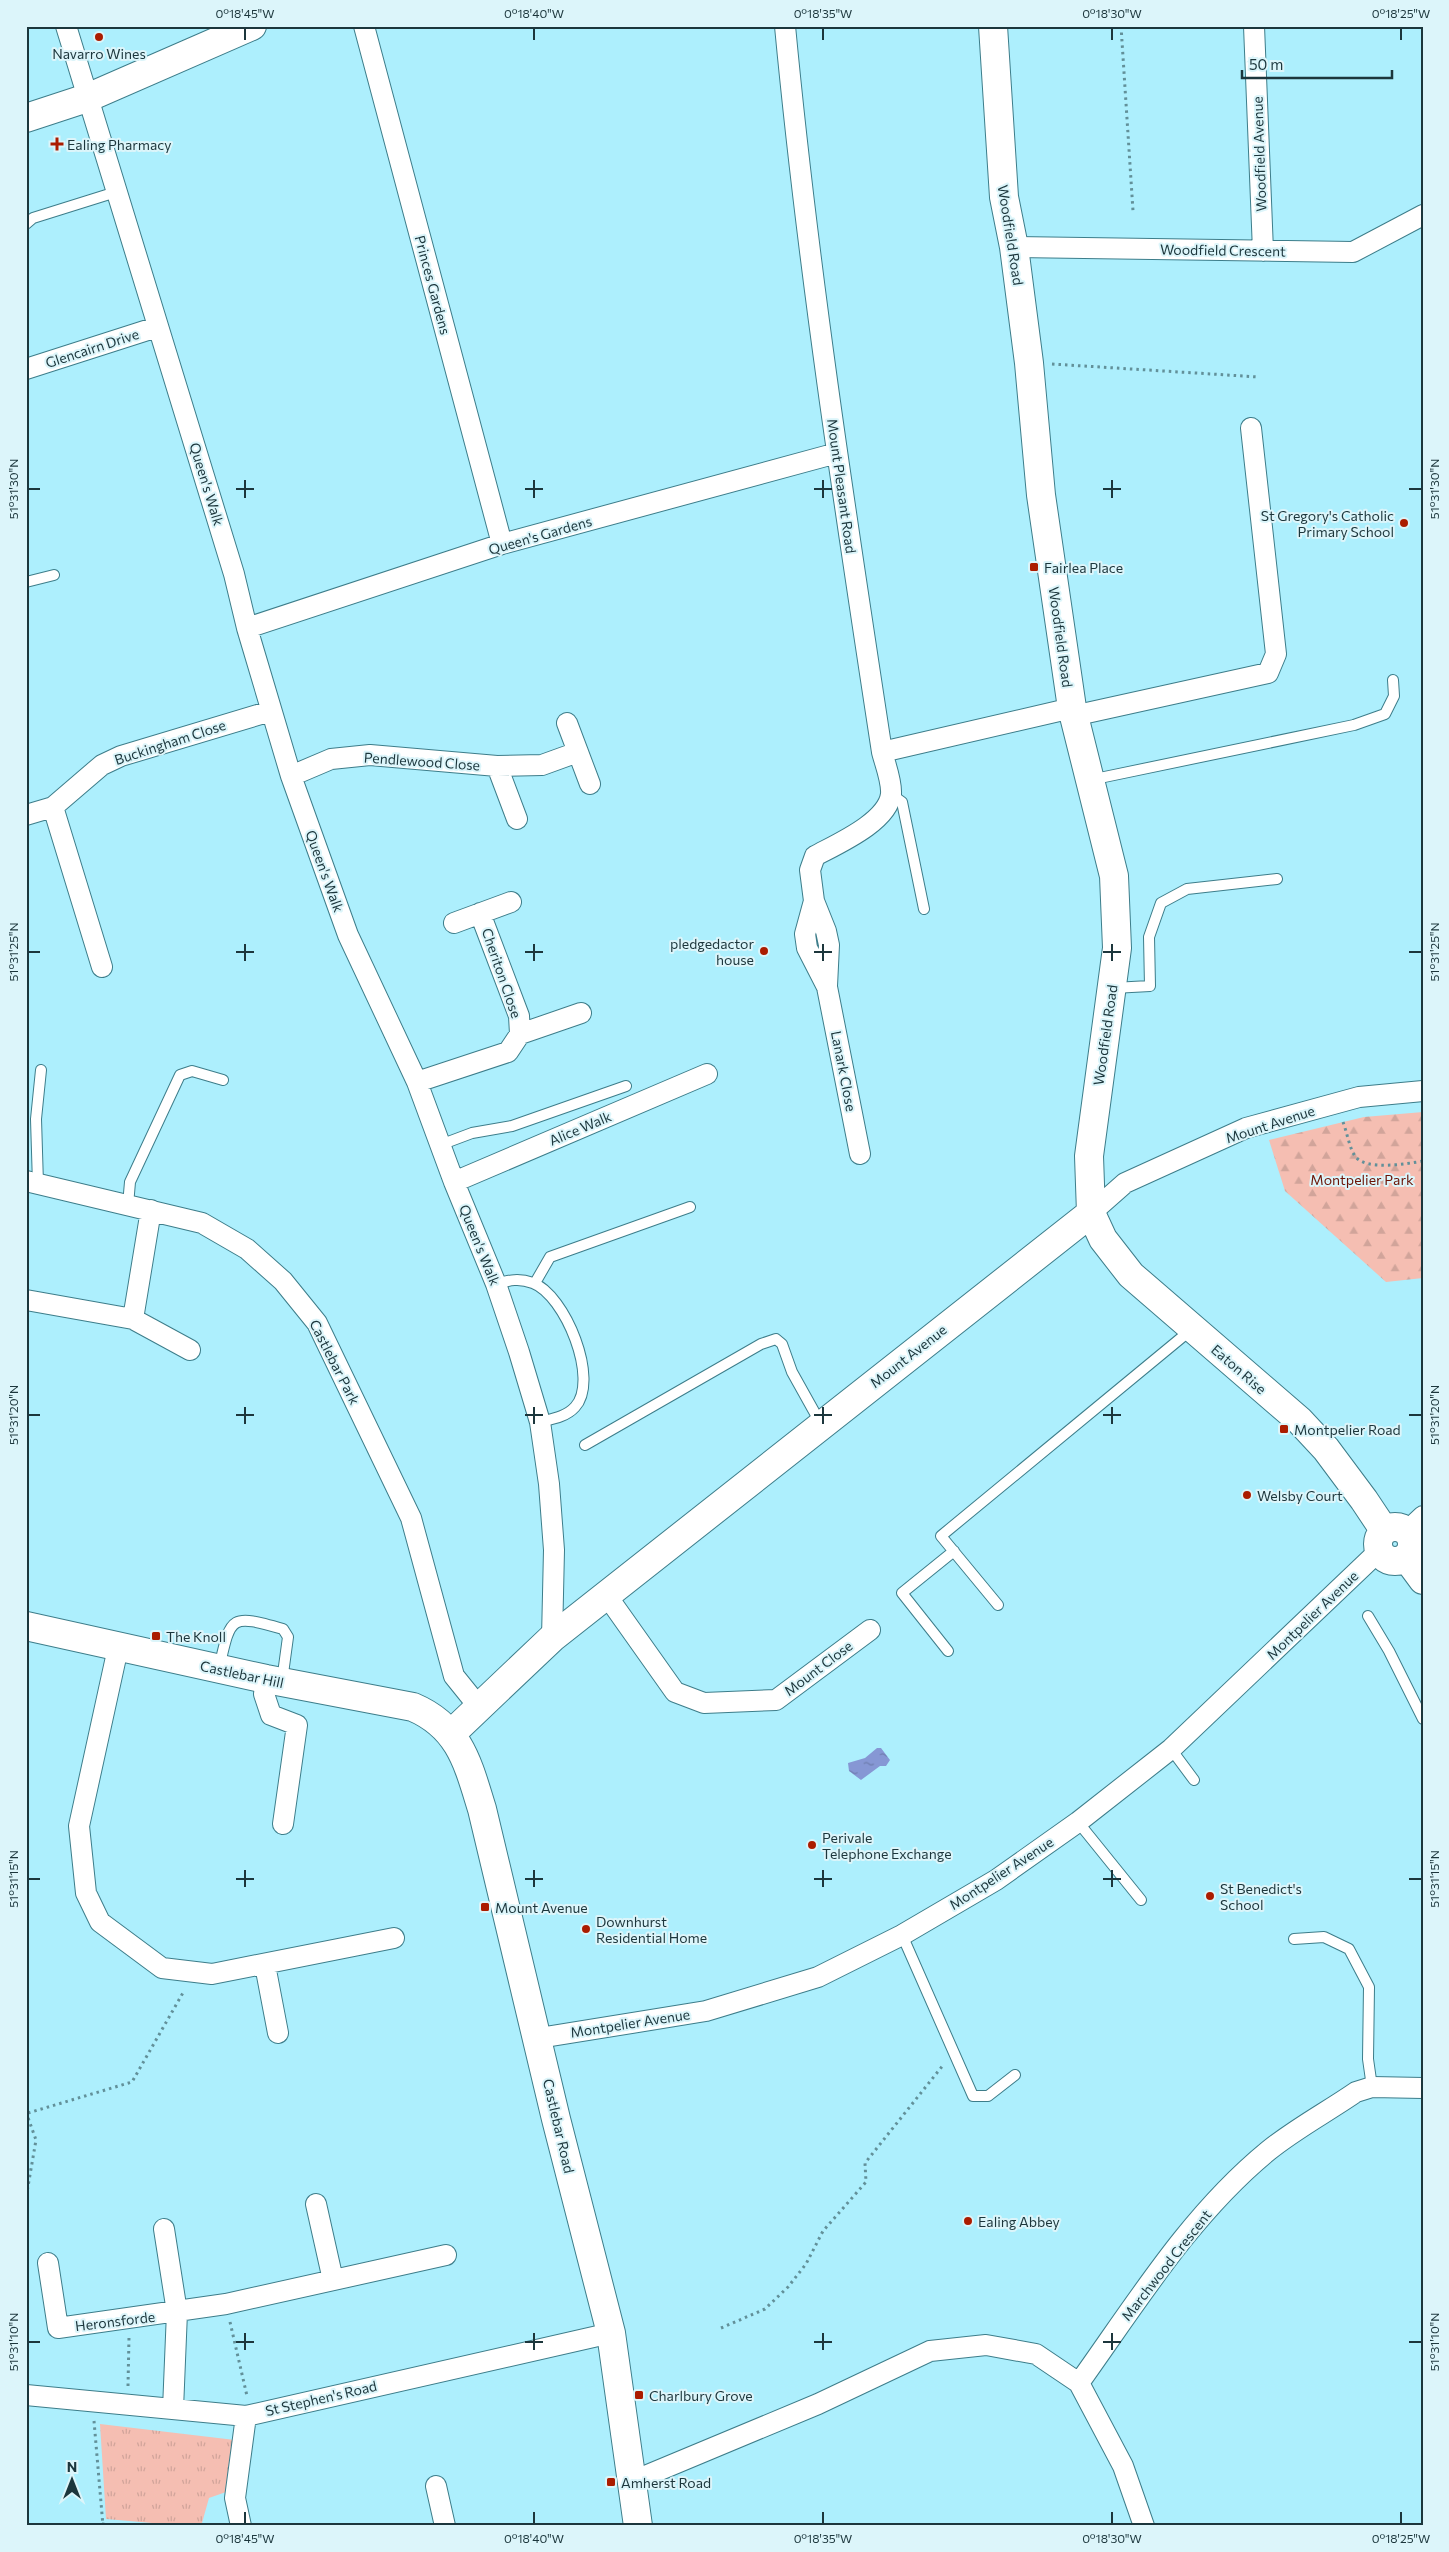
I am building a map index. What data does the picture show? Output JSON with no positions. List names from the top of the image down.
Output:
{
  "streets": {
    "street": [
      "Woodfield Avenue",
      "Woodfield Road",
      "Woodfield Crescent",
      "Princes Gardens",
      "Glencairn Drive",
      "Queen's Walk",
      "Mount Pleasant Road",
      "Queen's Gardens",
      "Buckingham Close",
      "Pendlewood Close",
      "Cheriton Close",
      "Lanark Close",
      "Mount Avenue",
      "Alice Walk",
      "Castlebar Park",
      "Eaton Rise",
      "Montpelier Avenue",
      "Mount Close",
      "Castlebar Hill",
      "Castlebar Road",
      "Marchwood Crescent",
      "Heronsforde",
      "St Stephen's Road"
    ]
  },
  "crossings": [
    ["Woodfield Avenue", "Woodfield Crescent"],
    ["Woodfield Road", "Woodfield Crescent"],
    ["Woodfield Road", "Mount Avenue"],
    ["Woodfield Road", "Eaton Rise"],
    ["Princes Gardens", "Queen's Gardens"],
    ["Glencairn Drive", "Queen's Walk"],
    ["Queen's Walk", "Queen's Gardens"],
    ["Queen's Walk", "Buckingham Close"],
    ["Queen's Walk", "Pendlewood Close"],
    ["Queen's Walk", "Cheriton Close"],
    ["Queen's Walk", "Mount Avenue"],
    ["Queen's Walk", "Alice Walk"],
    ["Mount Pleasant Road", "Queen's Gardens"],
    ["Mount Avenue", "Castlebar Park"],
    ["Mount Avenue", "Eaton Rise"],
    ["Mount Avenue", "Mount Close"],
    ["Mount Avenue", "Castlebar Hill"],
    ["Mount Avenue", "Castlebar Road"],
    ["Eaton Rise", "Montpelier Avenue"],
    ["Montpelier Avenue", "Castlebar Road"],
    ["Castlebar Hill", "Castlebar Road"],
    ["Castlebar Road", "St Stephen's Road"],
    ["Heronsforde", "St Stephen's Road"]
  ],
  "parks": ["Montpelier Park"],
  "places": {
    "other": [
      "Navarro Wines",
      "St Gregory's Catholic Primary School",
      "pledgedactor house",
      "Welsby Court",
      "Perivale Telephone Exchange",
      "St Benedict's School",
      "Downhurst Residential Home",
      "Ealing Abbey"
    ],
    "health": ["Ealing Pharmacy"],
    "transit": [
      "Fairlea Place",
      "Montpelier Road",
      "The Knoll",
      "Mount Avenue",
      "Charlbury Grove",
      "Amherst Road"
    ]
  },
  "scale_bar": "50 m",
  "north": "top",
  "coordinates": [
    "0°18'45\"W",
    "0°18'40\"W",
    "0°18'35\"W",
    "0°18'30\"W",
    "0°18'25\"W",
    "51°31'30\"N",
    "51°31'25\"N",
    "51°31'20\"N",
    "51°31'15\"N",
    "51°31'10\"N"
  ]
}
